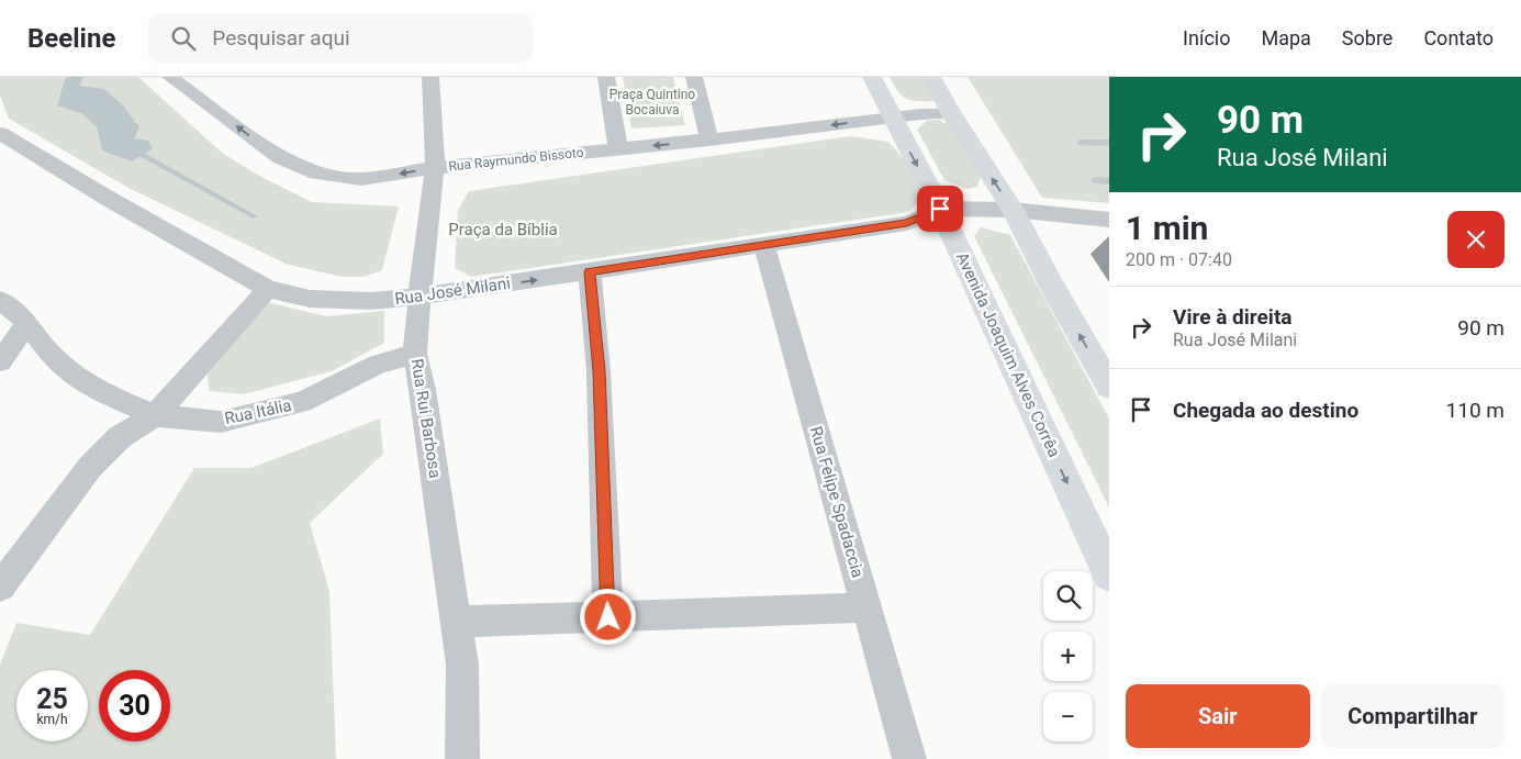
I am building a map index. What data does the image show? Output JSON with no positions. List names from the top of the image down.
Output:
{
  "streets": {
    "main road": ["Avenida Joaquim Alves Corrêa"],
    "street": [
      "Rua Raymundo Bissoto",
      "Rua José Milani",
      "Rua Itália",
      "Rua Rui Barbosa",
      "Rua Felipe Spadaccia"
    ]
  },
  "crossings": [
    ["Rua Raymundo Bissoto", "Avenida Joaquim Alves Corrêa"],
    ["Rua Raymundo Bissoto", "Rua Rui Barbosa"],
    ["Rua José Milani", "Avenida Joaquim Alves Corrêa"],
    ["Rua José Milani", "Rua Rui Barbosa"],
    ["Rua José Milani", "Rua Felipe Spadaccia"],
    ["Rua Itália", "Rua Rui Barbosa"]
  ],
  "one_way": ["Rua Raymundo Bissoto"],
  "parks": ["Praça Quintino Bocaiuva", "Praça da Bíblia"],
  "page": {
    "header": "Beeline",
    "search": "Pesquisar aqui",
    "nav": [
      "Início",
      "Mapa",
      "Sobre",
      "Contato"
    ],
    "turn": ["90 m", "Rua José Milani"],
    "heading": ["1 min", "200 m · 07:40"],
    "list": [
      {
        "name": "Vire à direita",
        "note": "Rua José Milani",
        "value": "90 m"
      },
      {
        "name": "Chegada ao destino",
        "value": "110 m"
      }
    ],
    "map_buttons": ["+", "−"],
    "speed": "25 km/h",
    "limit": "30",
    "buttons": ["Sair", "Compartilhar"]
  }
}
